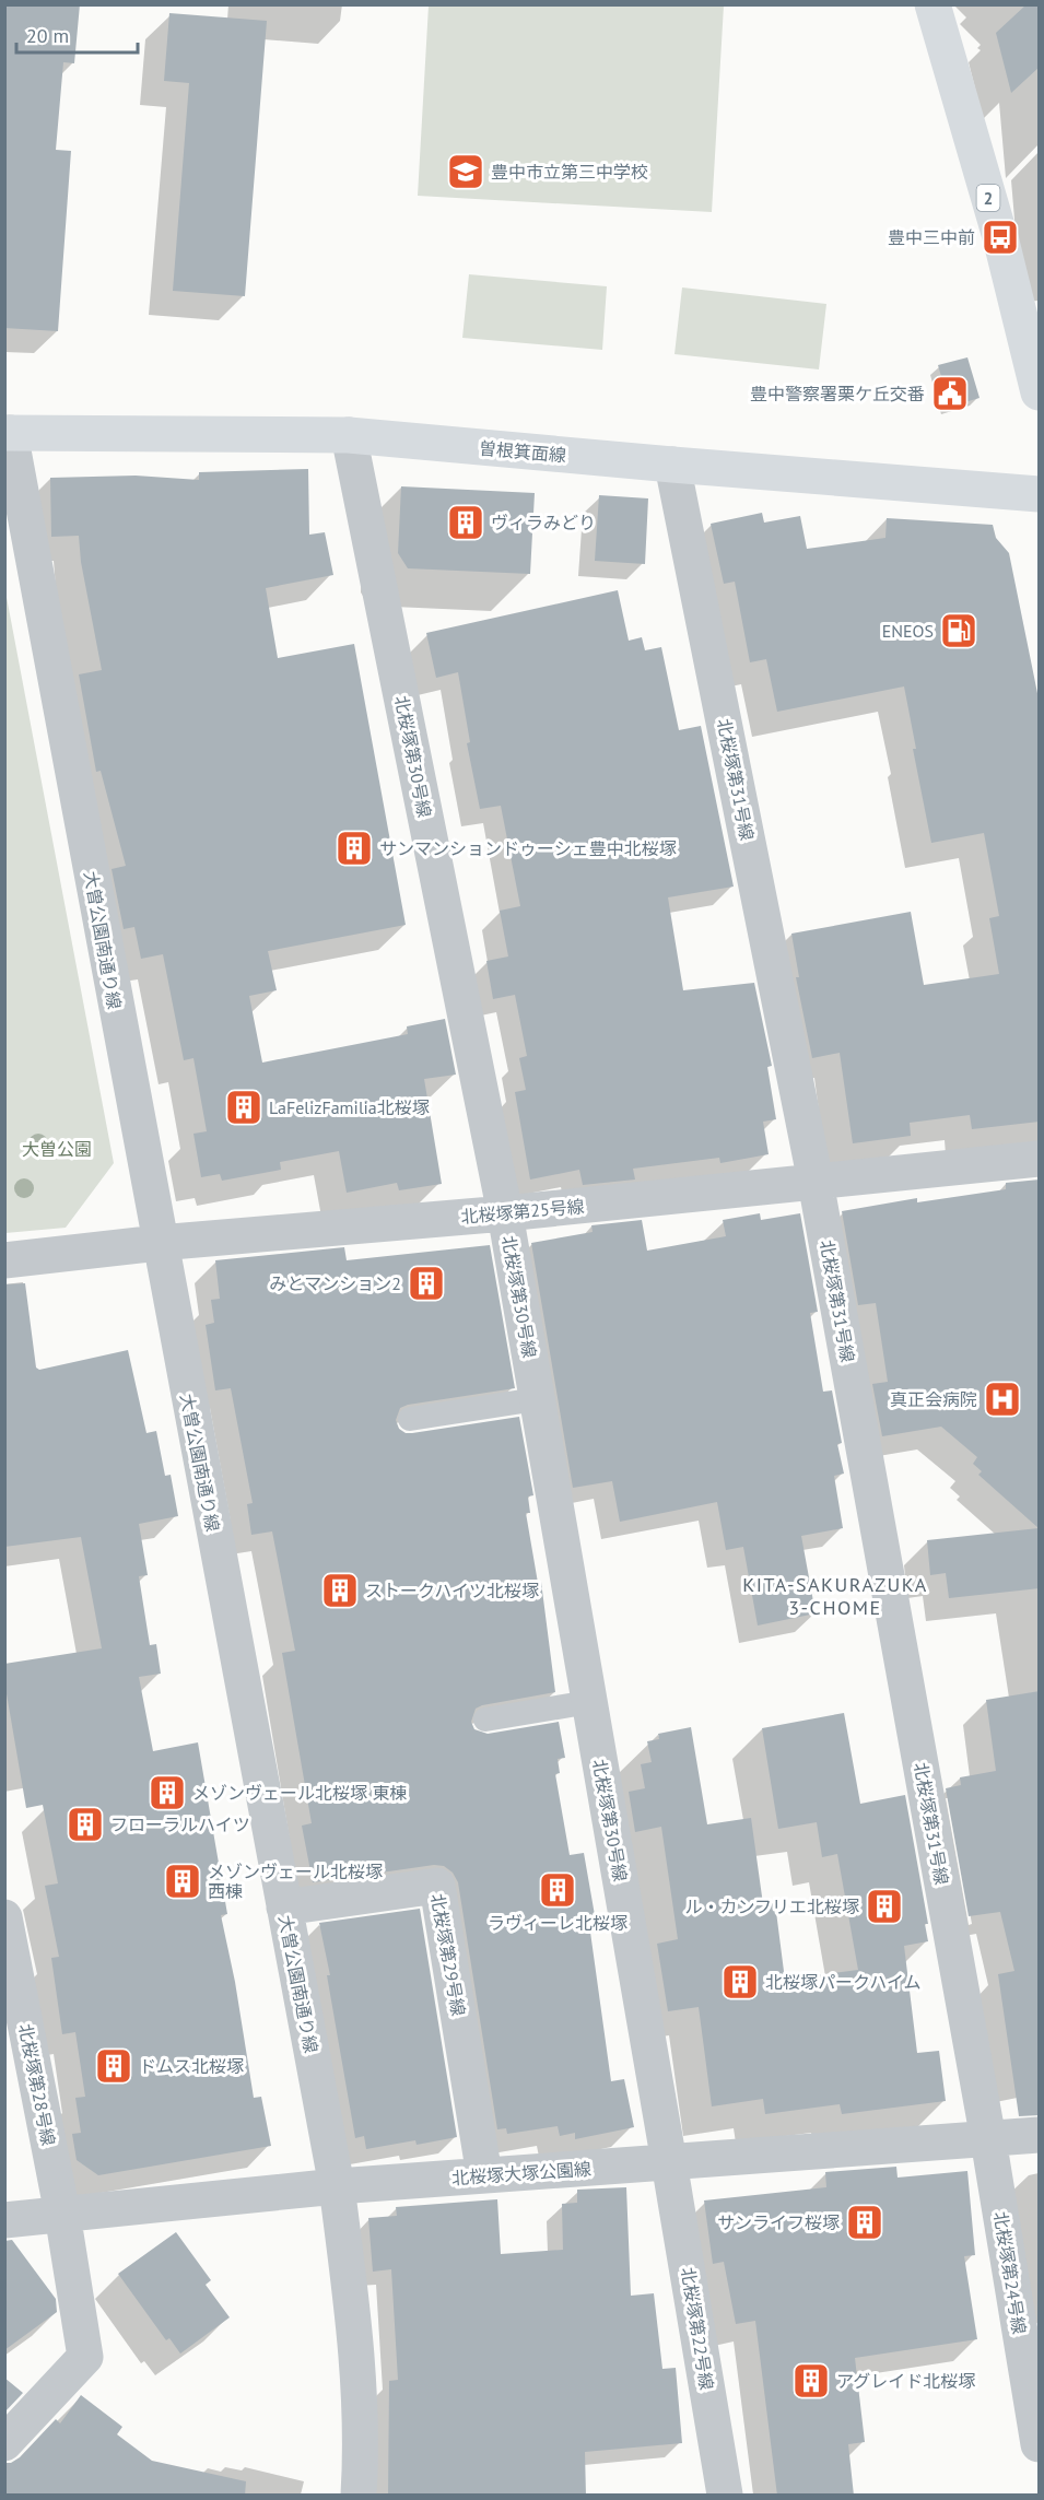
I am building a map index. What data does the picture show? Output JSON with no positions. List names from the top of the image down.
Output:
{
  "streets": {
    "street": [
      "2",
      "曽根箕面線",
      "北桜塚第30号線",
      "北桜塚第31号線",
      "大曽公園南通り線",
      "北桜塚第25号線",
      "北桜塚第29号線",
      "北桜塚第28号線",
      "北桜塚大塚公園線",
      "北桜塚第24号線",
      "北桜塚第22号線"
    ]
  },
  "crossings": [
    ["曽根箕面線", "北桜塚第30号線"],
    ["曽根箕面線", "北桜塚第31号線"],
    ["曽根箕面線", "大曽公園南通り線"],
    ["北桜塚第30号線", "北桜塚第25号線"],
    ["北桜塚第30号線", "北桜塚大塚公園線"],
    ["北桜塚第30号線", "北桜塚第22号線"],
    ["北桜塚第31号線", "北桜塚第25号線"],
    ["北桜塚第31号線", "北桜塚大塚公園線"],
    ["北桜塚第31号線", "北桜塚第24号線"],
    ["大曽公園南通り線", "北桜塚第25号線"],
    ["大曽公園南通り線", "北桜塚第29号線"],
    ["大曽公園南通り線", "北桜塚大塚公園線"],
    ["北桜塚第29号線", "北桜塚大塚公園線"],
    ["北桜塚第28号線", "北桜塚大塚公園線"],
    ["北桜塚大塚公園線", "北桜塚第24号線"],
    ["北桜塚大塚公園線", "北桜塚第22号線"]
  ],
  "districts": ["KITA-SAKURAZUKA 3-CHOME"],
  "parks": ["大曽公園"],
  "places": {
    "school or university": ["豊中市立第三中学校"],
    "bus stop": ["豊中三中前"],
    "public building": ["豊中警察署栗ケ丘交番"],
    "building": [
      "ヴィラみどり",
      "サンマンションドゥーシェ豊中北桜塚",
      "LaFelizFamilia北桜塚",
      "みとマンション2",
      "ストークハイツ北桜塚",
      "メゾンヴェール北桜塚 東棟",
      "フローラルハイツ",
      "メゾンヴェール北桜塚 西棟",
      "ラヴィーレ北桜塚",
      "ル・カンフリエ北桜塚",
      "北桜塚パークハイム",
      "ドムス北桜塚",
      "サンライフ桜塚",
      "アグレイド北桜塚"
    ],
    "fuel station": ["ENEOS"],
    "hospital": ["真正会病院"]
  },
  "scale_bar": "20 m"
}
